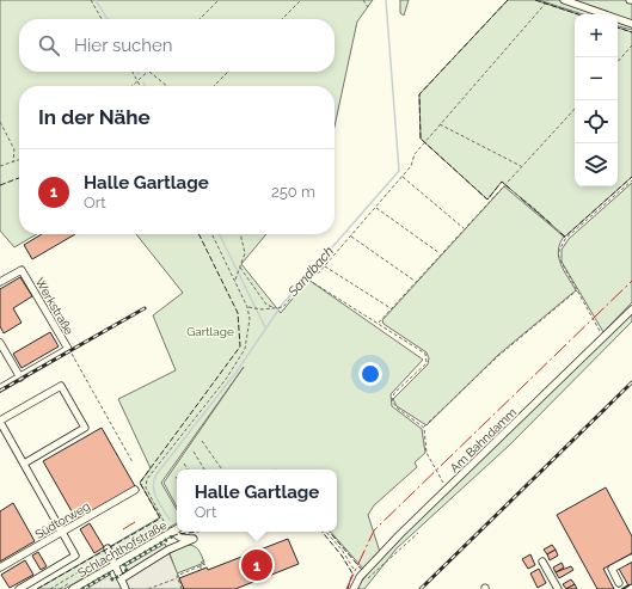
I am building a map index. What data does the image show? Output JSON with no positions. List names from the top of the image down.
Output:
{
  "streets": {
    "street": [
      "Werkstraße",
      "Am Bahndamm",
      "Südtorweg",
      "Schlachthofstraße"
    ]
  },
  "water": ["Sandbach"],
  "parks": ["Gartlage"],
  "page": {
    "map_buttons": ["+", "−"],
    "search": "Hier suchen",
    "heading": "In der Nähe",
    "list": [
      {
        "mark": "1",
        "name": "Halle Gartlage",
        "note": "Ort",
        "value": "250 m"
      }
    ],
    "popup": ["Halle Gartlage", "Ort"],
    "pins": "1"
  }
}
